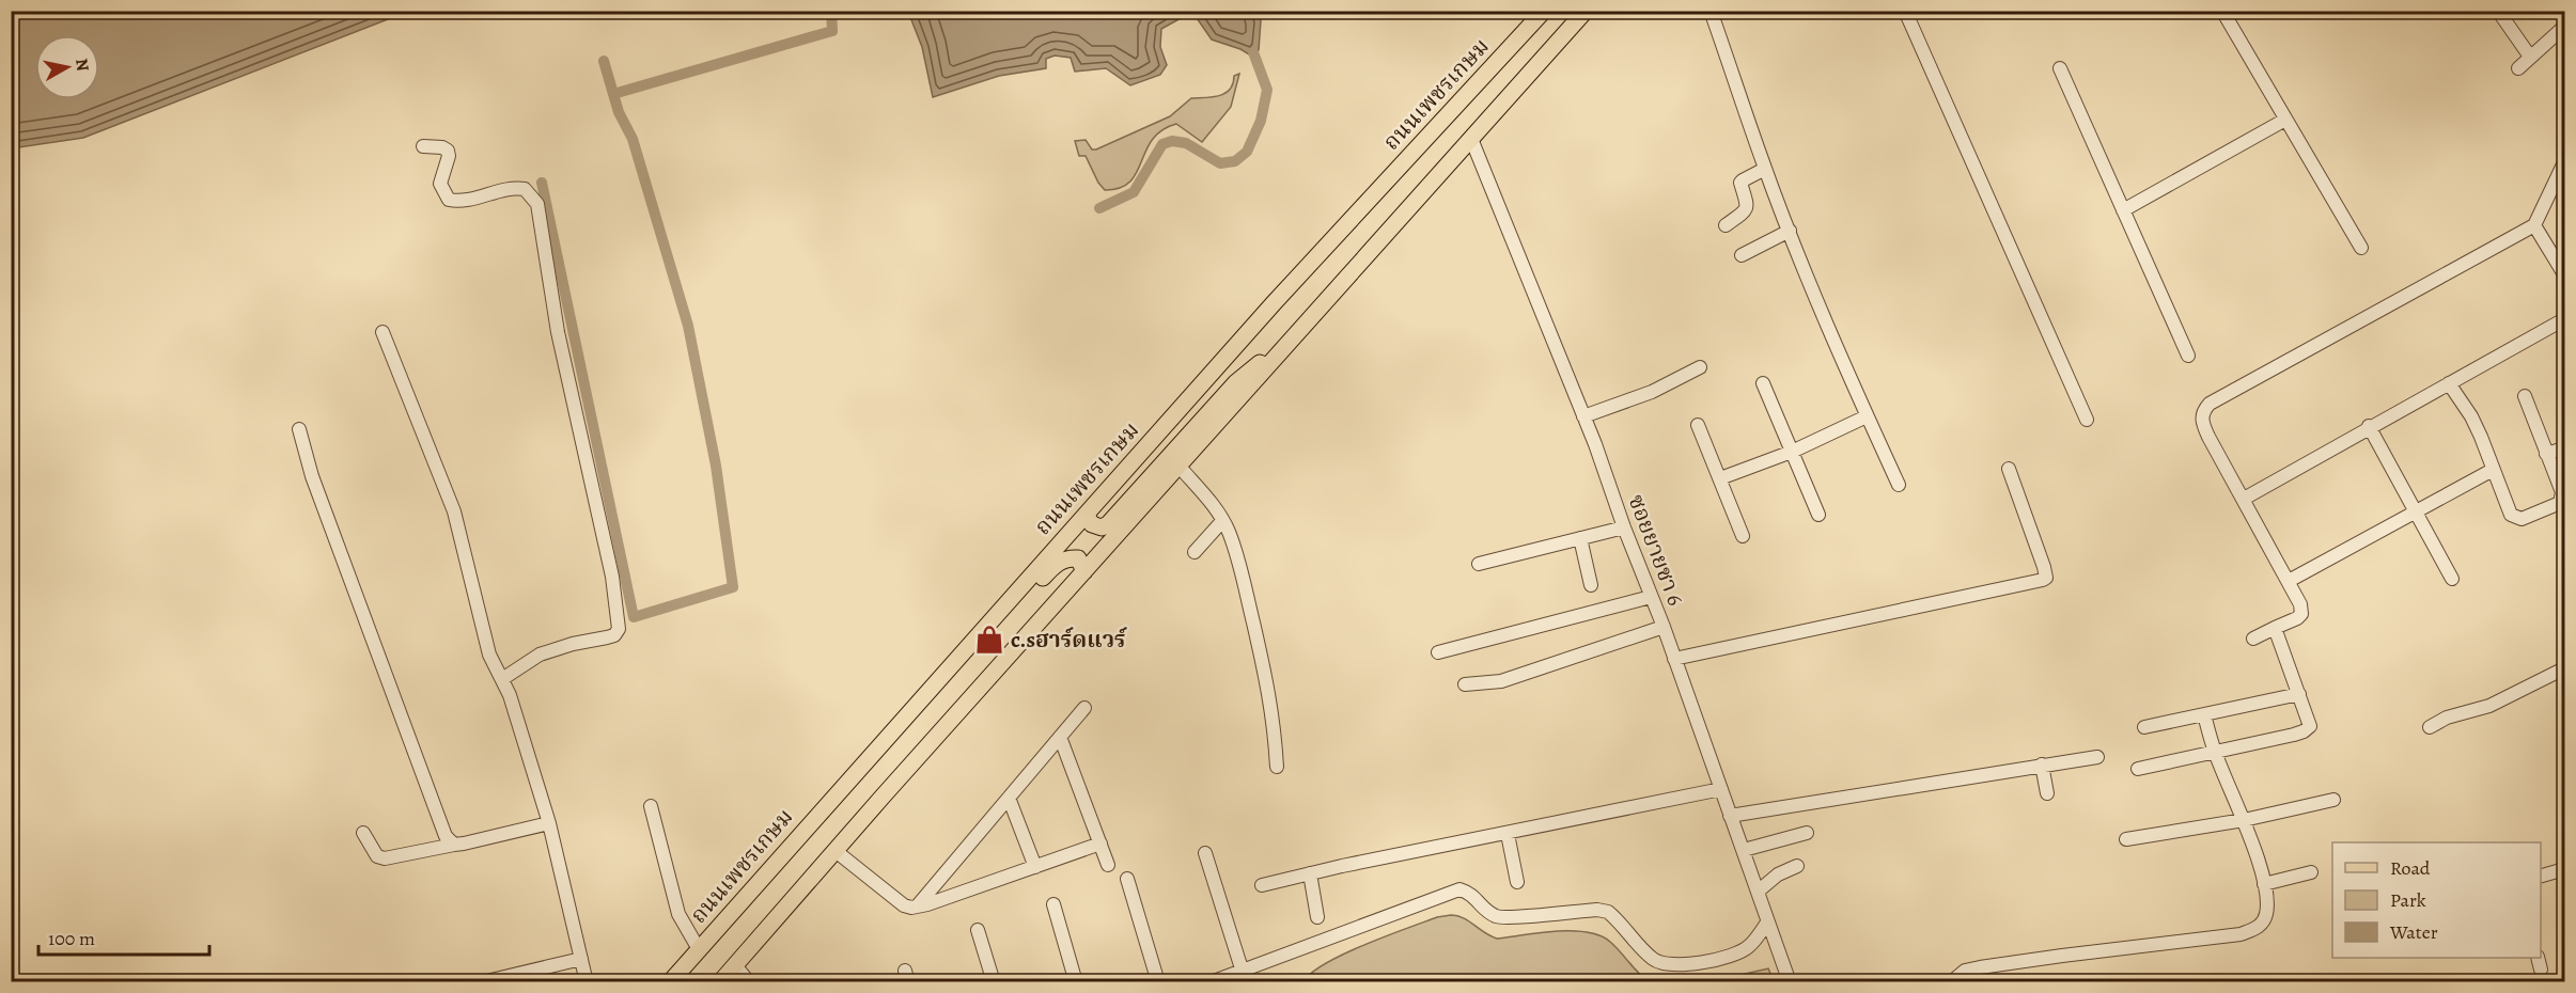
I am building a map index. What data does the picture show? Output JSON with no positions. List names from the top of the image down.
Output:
{
  "streets": {
    "main road": ["ถนนเพชรเกษม"],
    "street": ["ซอยยายชา 6"]
  },
  "places": {
    "shop": ["c.sฮาร์ดแวร์"]
  },
  "legend": ["Road", "Park", "Water"],
  "scale_bar": "100 m",
  "north": "right"
}
